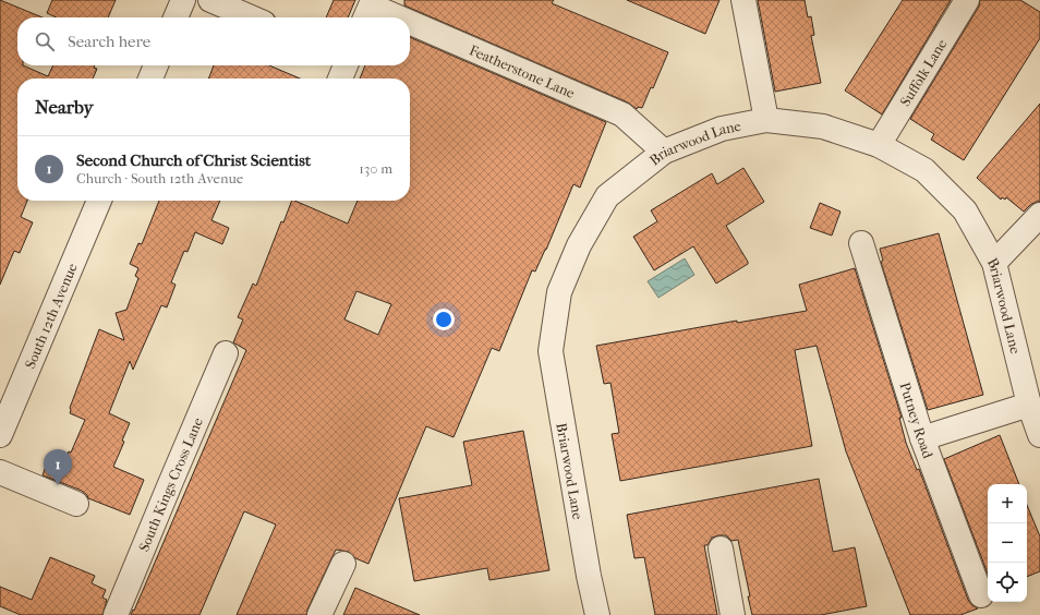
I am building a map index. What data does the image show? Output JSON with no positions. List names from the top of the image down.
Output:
{
  "streets": {
    "street": [
      "Featherstone Lane",
      "Suffolk Lane",
      "Briarwood Lane",
      "South 12th Avenue",
      "Putney Road",
      "South Kings Cross Lane"
    ]
  },
  "crossings": [
    ["Featherstone Lane", "Briarwood Lane"],
    ["Suffolk Lane", "Briarwood Lane"]
  ],
  "page": {
    "search": "Search here",
    "heading": "Nearby",
    "list": [
      {
        "mark": "1",
        "name": "Second Church of Christ Scientist",
        "note": "Church · South 12th Avenue",
        "value": "130 m"
      }
    ],
    "pins": "1",
    "map_buttons": ["+", "−"]
  }
}
